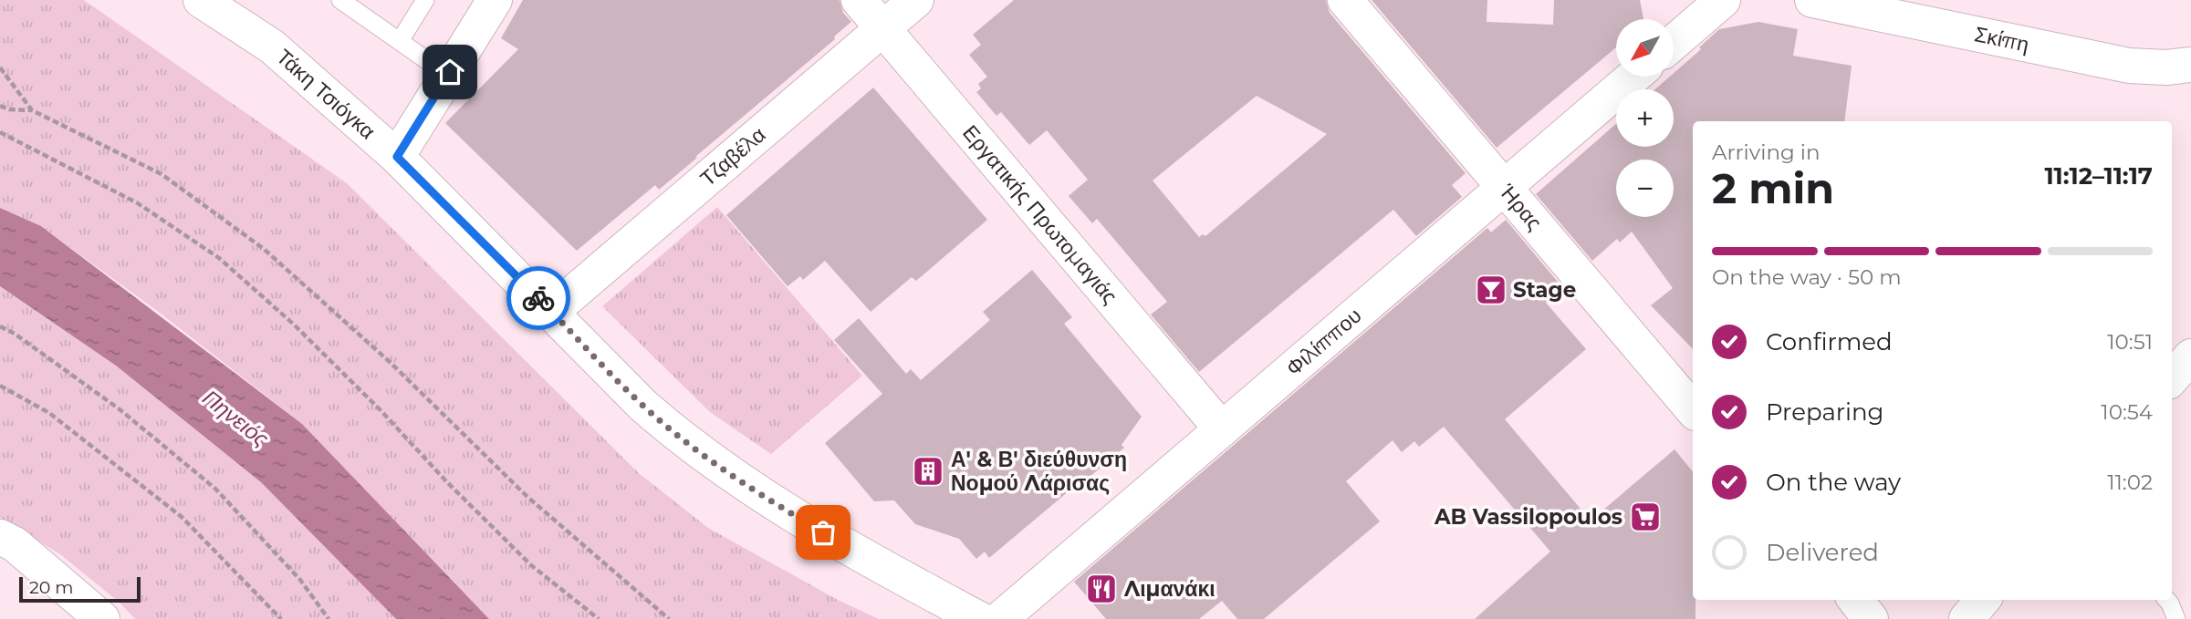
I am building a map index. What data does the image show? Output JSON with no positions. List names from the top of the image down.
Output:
{
  "streets": {
    "street": [
      "Σκίπη",
      "Τάκη Τσιόγκα",
      "Τζαβέλα",
      "Ήρας",
      "Εργατικής Πρωτομαγιάς",
      "Φιλίππου"
    ]
  },
  "crossings": [
    ["Τάκη Τσιόγκα", "Τζαβέλα"],
    ["Τζαβέλα", "Εργατικής Πρωτομαγιάς"],
    ["Ήρας", "Φιλίππου"],
    ["Εργατικής Πρωτομαγιάς", "Φιλίππου"]
  ],
  "water": ["Πηνειός"],
  "places": {
    "bar": ["Stage"],
    "building": ["Α' & Β' διεύθυνση Νομού Λάρισας"],
    "supermarket": ["AB Vassilopoulos"],
    "restaurant": ["Λιμανάκι"]
  },
  "scale_bar": "20 m",
  "north": "bottom left",
  "page": {
    "map_buttons": ["+", "−"],
    "heading": ["2 min", "Arriving in", "11:12–11:17"],
    "bar": "On the way · 50 m",
    "list": [
      ["Confirmed", "10:51"],
      ["Preparing", "10:54"],
      ["On the way", "11:02"],
      "Delivered"
    ],
    "scale": "20 m"
  }
}
